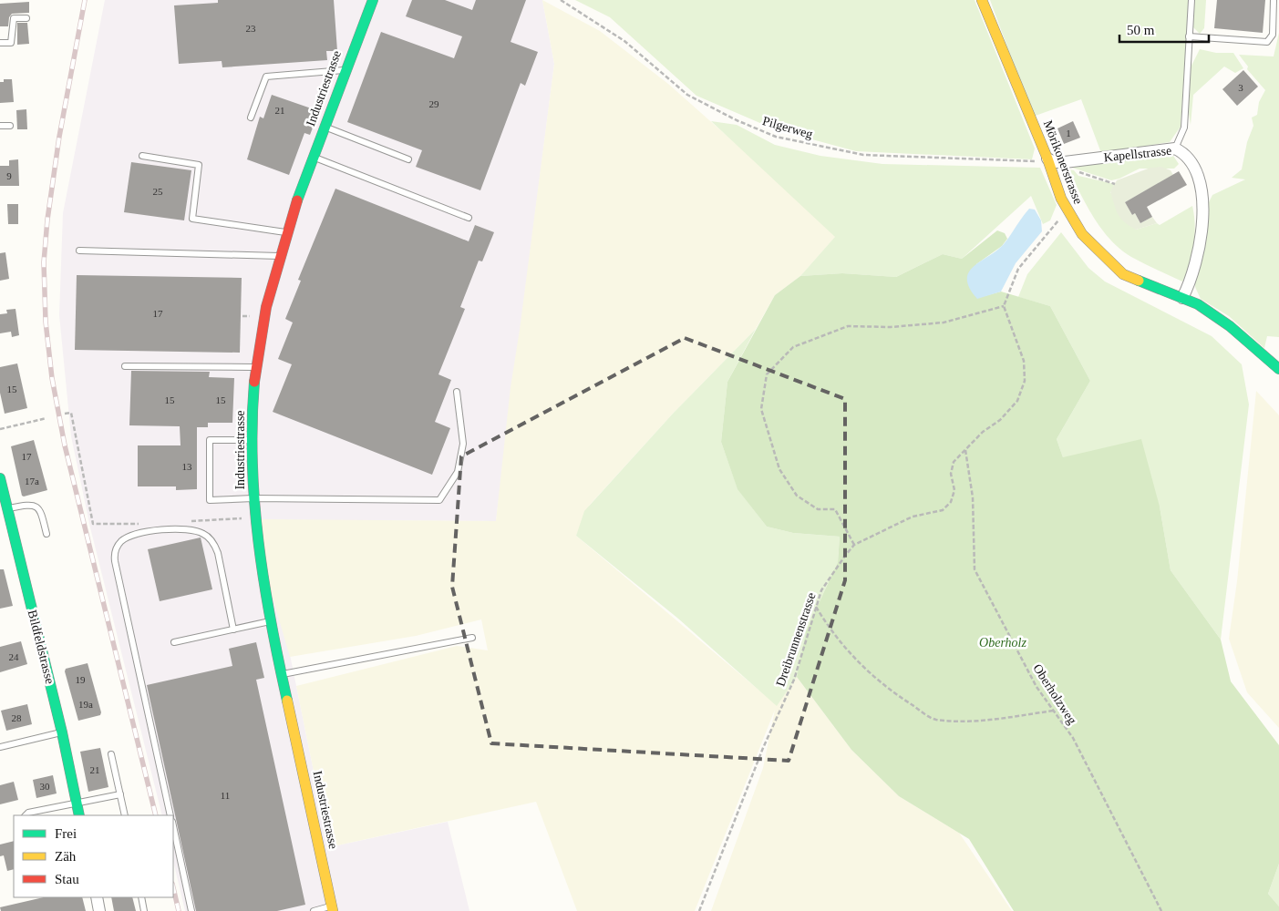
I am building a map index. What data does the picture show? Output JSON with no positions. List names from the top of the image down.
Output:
{
  "streets": {
    "street": [
      "Industriestrasse",
      "Kapellstrasse",
      "Mörikonerstrasse",
      "Bildfeldstrasse"
    ],
    "path": ["Pilgerweg", "Dreibrunnenstrasse", "Oberholzweg"]
  },
  "crossings": [
    ["Pilgerweg", "Kapellstrasse"],
    ["Pilgerweg", "Mörikonerstrasse"],
    ["Kapellstrasse", "Mörikonerstrasse"],
    ["Dreibrunnenstrasse", "Oberholzweg"]
  ],
  "parks": ["Oberholz"],
  "house_numbers": [
    "23",
    "3",
    "29",
    "21",
    "1",
    "9",
    "25",
    "17",
    "15",
    "15",
    "15",
    "17",
    "13",
    "17a",
    "24",
    "19",
    "19a",
    "28",
    "21",
    "30",
    "11"
  ],
  "legend": ["Frei", "Zäh", "Stau"],
  "scale_bar": "50 m"
}
